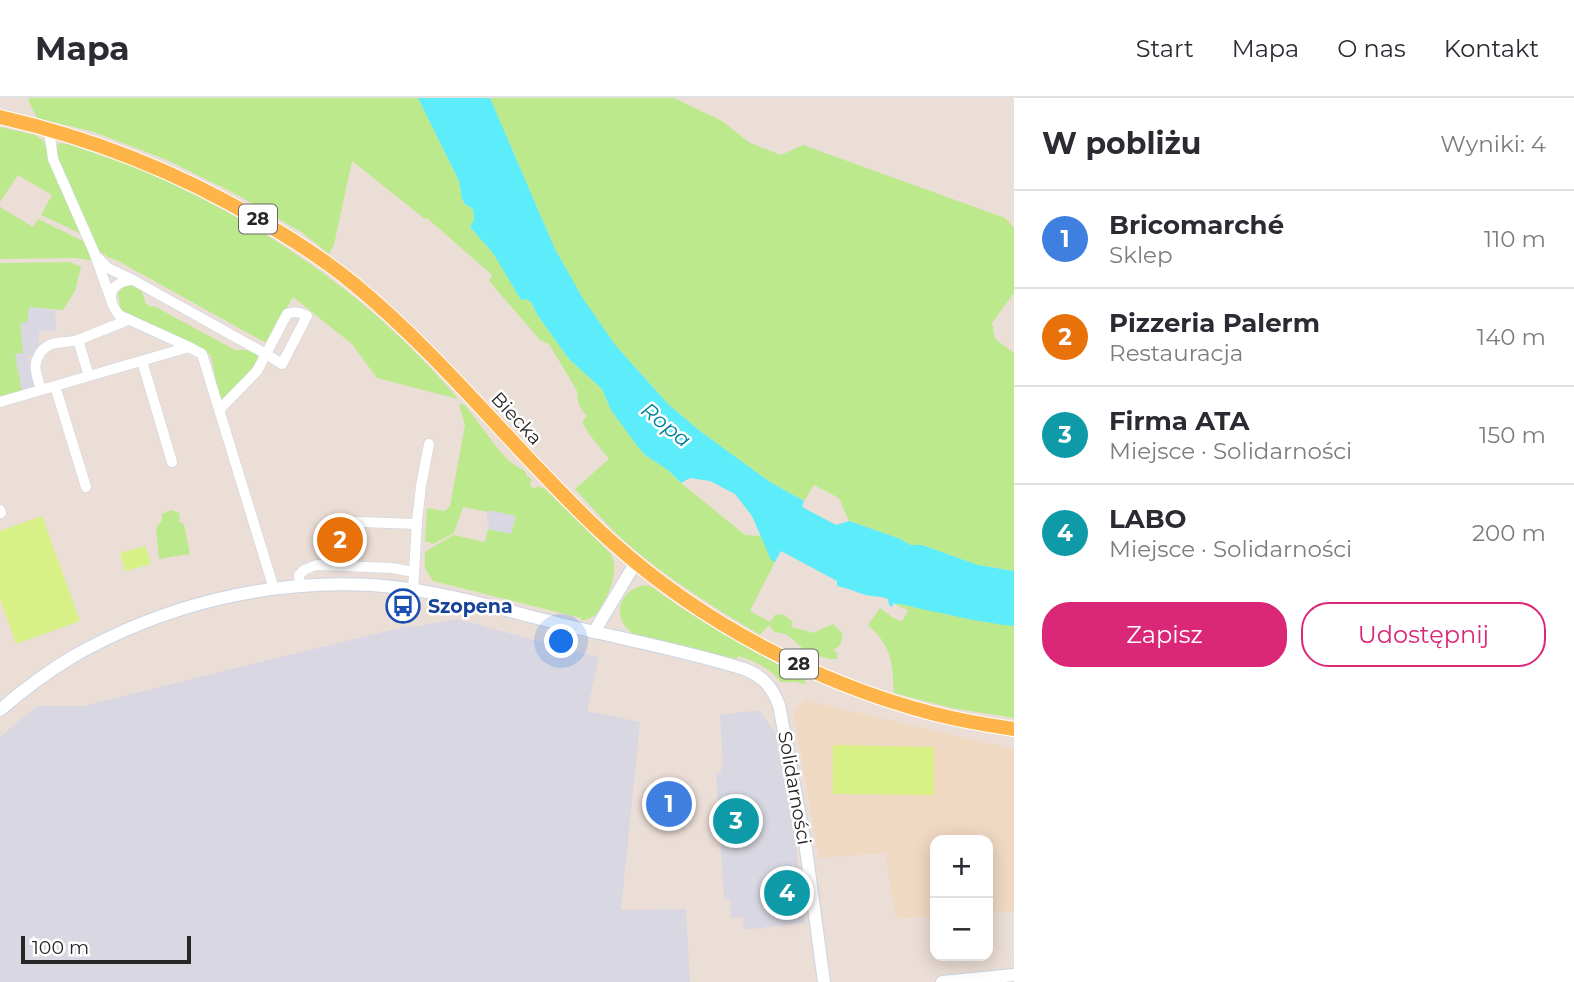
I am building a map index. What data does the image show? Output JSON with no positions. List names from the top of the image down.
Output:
{
  "streets": {
    "main road": ["28", "Biecka"],
    "street": ["Solidarności"]
  },
  "water": ["Ropa"],
  "places": {
    "bus stop": ["Szopena"]
  },
  "scale_bar": "100 m",
  "page": {
    "header": "Mapa",
    "nav": [
      "Start",
      "Mapa",
      "O nas",
      "Kontakt"
    ],
    "heading": ["W pobliżu", "Wyniki: 4"],
    "list": [
      {
        "mark": "1",
        "name": "Bricomarché",
        "note": "Sklep",
        "value": "110 m"
      },
      {
        "mark": "2",
        "name": "Pizzeria Palerm",
        "note": "Restauracja",
        "value": "140 m"
      },
      {
        "mark": "3",
        "name": "Firma ATA",
        "note": "Miejsce · Solidarności",
        "value": "150 m"
      },
      {
        "mark": "4",
        "name": "LABO",
        "note": "Miejsce · Solidarności",
        "value": "200 m"
      }
    ],
    "pins": [
      "2",
      "1",
      "3",
      "4"
    ],
    "buttons": ["Zapisz", "Udostępnij"],
    "map_buttons": ["+", "−"],
    "scale": "100 m"
  }
}
